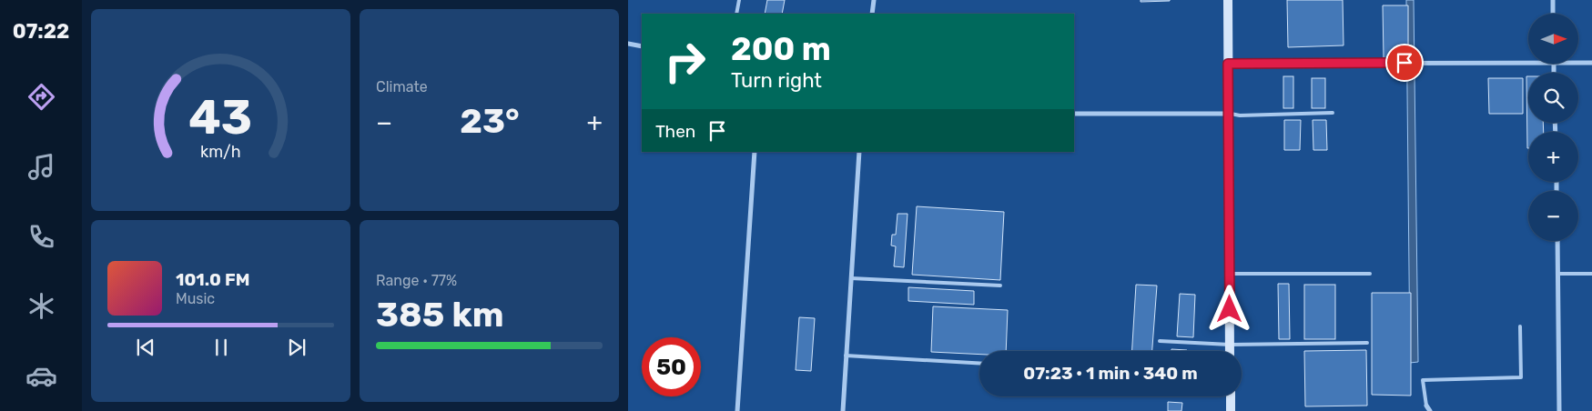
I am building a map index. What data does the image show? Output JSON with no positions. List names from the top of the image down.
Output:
{
  "north": "right",
  "page": {
    "tabs": "07:22",
    "tile": [
      "Climate",
      ["Range · 77%", "385 km"]
    ],
    "map_buttons": ["+", "−"],
    "turn": ["200 m", "Turn right"],
    "heat": ["−", "23°", "+"],
    "then": "Then",
    "song": ["101.0 FM", "Music"],
    "limit": "50",
    "trip": "07:23 · 1 min · 340 m",
    "gauge": ["43", "km/h"]
  }
}
